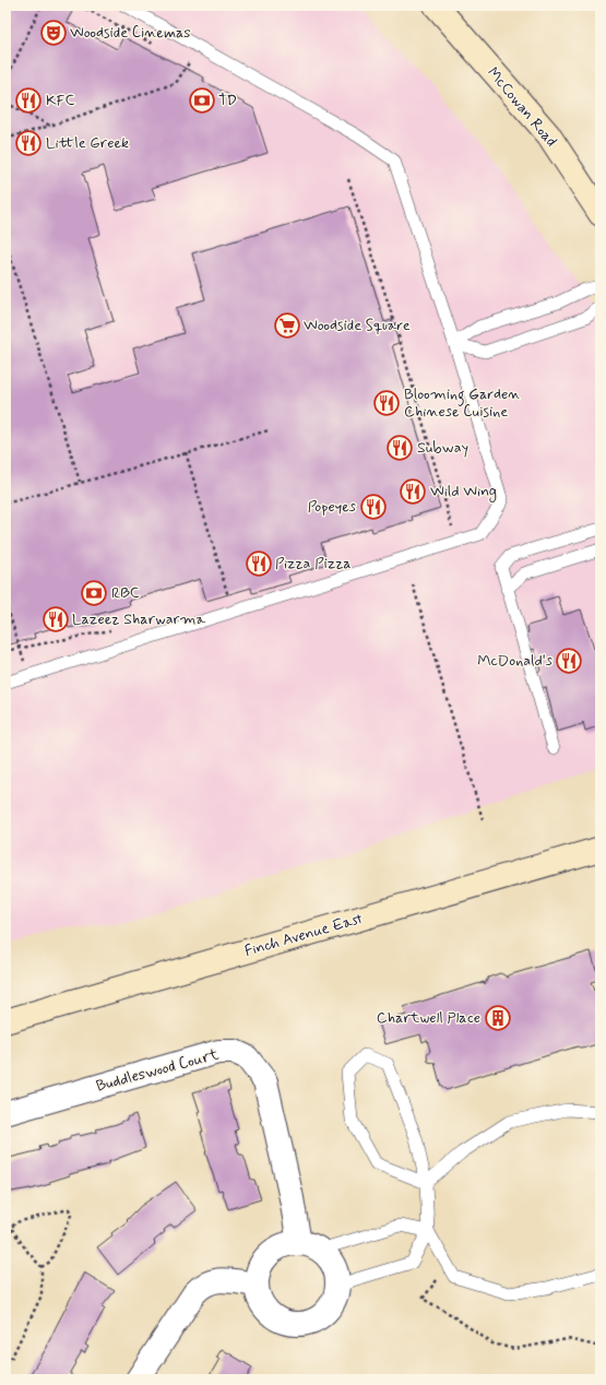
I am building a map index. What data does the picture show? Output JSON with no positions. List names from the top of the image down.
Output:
{
  "streets": {
    "main road": ["McCowan Road", "Finch Avenue East"],
    "street": ["Buddleswood Court"]
  },
  "places": {
    "theatre": ["Woodside Cinemas"],
    "restaurant": [
      "KFC",
      "Little Greek",
      "Blooming Garden Chinese Cuisine",
      "Subway",
      "Wild Wing",
      "Popeyes",
      "Pizza Pizza",
      "Lazeez Sharwarma",
      "McDonald's"
    ],
    "bank": ["TD", "RBC"],
    "supermarket": ["Woodside Square"],
    "building": ["Chartwell Place"]
  }
}
